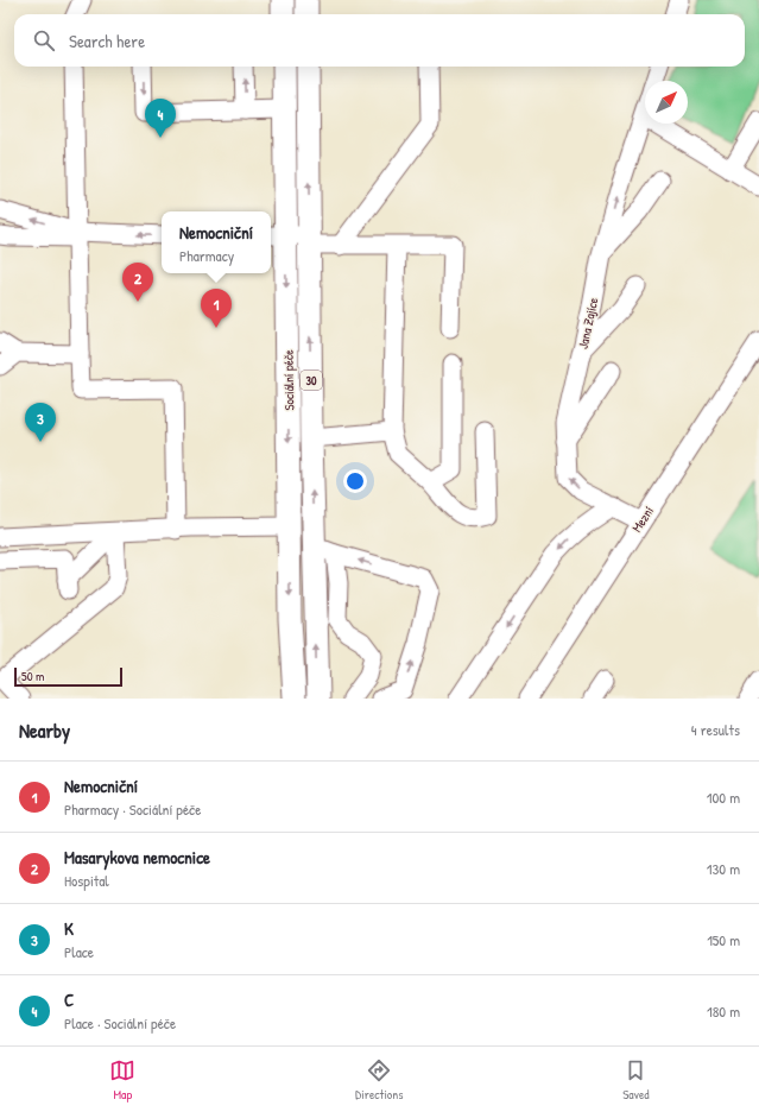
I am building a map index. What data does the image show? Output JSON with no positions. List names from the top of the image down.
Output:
{
  "streets": {
    "main road": ["Sociální péče", "30"],
    "street": ["Jana Zajíce", "Mezní"]
  },
  "crossings": [
    ["Jana Zajíce", "Mezní"]
  ],
  "one_way": ["Jana Zajíce"],
  "scale_bar": "50 m",
  "north": "top right",
  "page": {
    "search": "Search here",
    "pins": [
      "4",
      "2",
      "1",
      "3"
    ],
    "popup": ["Nemocniční", "Pharmacy"],
    "scale": "50 m",
    "heading": ["Nearby", "4 results"],
    "list": [
      {
        "mark": "1",
        "name": "Nemocniční",
        "note": "Pharmacy · Sociální péče",
        "value": "100 m"
      },
      {
        "mark": "2",
        "name": "Masarykova nemocnice",
        "note": "Hospital",
        "value": "130 m"
      },
      {
        "mark": "3",
        "name": "K",
        "note": "Place",
        "value": "150 m"
      },
      {
        "mark": "4",
        "name": "C",
        "note": "Place · Sociální péče",
        "value": "180 m"
      }
    ],
    "nav": ["Map", "Directions", "Saved"]
  }
}
